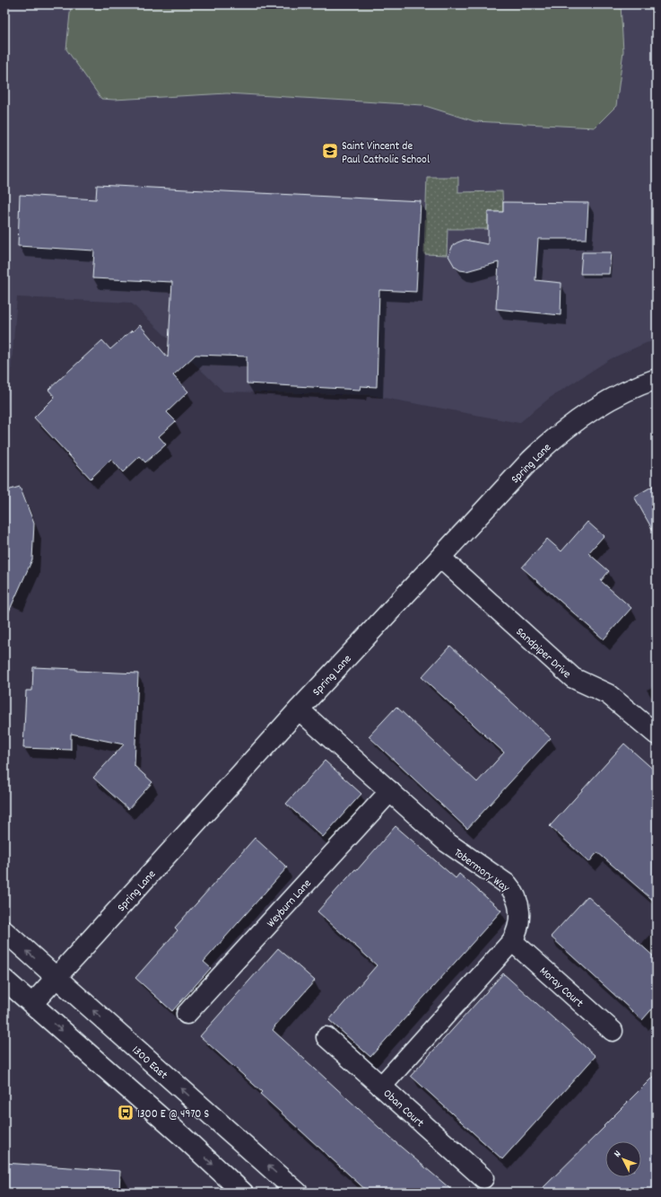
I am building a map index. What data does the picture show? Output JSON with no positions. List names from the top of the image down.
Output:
{
  "streets": {
    "street": [
      "Spring Lane",
      "Sandpiper Drive",
      "Tobermory Way",
      "Weyburn Lane",
      "Moray Court",
      "1300 East",
      "Oban Court"
    ]
  },
  "crossings": [
    ["Spring Lane", "Sandpiper Drive"],
    ["Spring Lane", "Tobermory Way"],
    ["Spring Lane", "1300 East"],
    ["Tobermory Way", "Weyburn Lane"],
    ["Tobermory Way", "Moray Court"],
    ["Tobermory Way", "Oban Court"]
  ],
  "places": {
    "school or university": ["Saint Vincent de Paul Catholic School"],
    "bus stop": ["1300 E @ 4970 S"]
  },
  "north": "top left"
}
